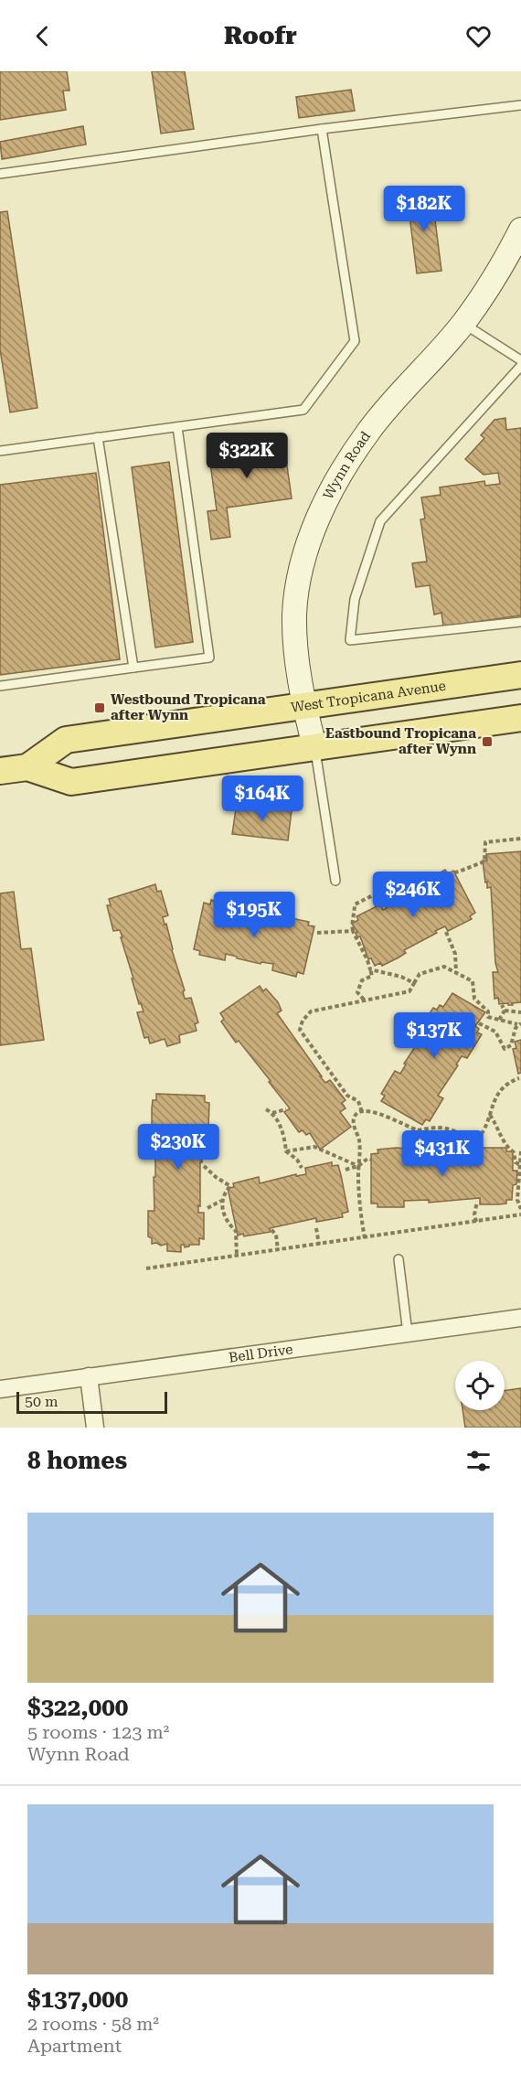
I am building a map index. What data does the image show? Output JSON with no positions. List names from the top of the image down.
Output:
{
  "streets": {
    "main road": ["West Tropicana Avenue"],
    "street": ["Wynn Road", "Bell Drive"]
  },
  "crossings": [
    ["Wynn Road", "West Tropicana Avenue"]
  ],
  "places": {
    "transit": ["Westbound Tropicana after Wynn", "Eastbound Tropicana after Wynn"]
  },
  "scale_bar": "50 m",
  "page": {
    "header": "Roofr",
    "price": [
      "$182K",
      "$322K",
      "$164K",
      "$246K",
      "$195K",
      "$137K",
      "$230K",
      "$431K"
    ],
    "scale": "50 m",
    "heading": "8 homes",
    "list": [
      {
        "name": "$322,000",
        "note": "5 rooms · 123 m² · Wynn Road"
      },
      {
        "name": "$137,000",
        "note": "2 rooms · 58 m² · Apartment"
      }
    ]
  }
}
